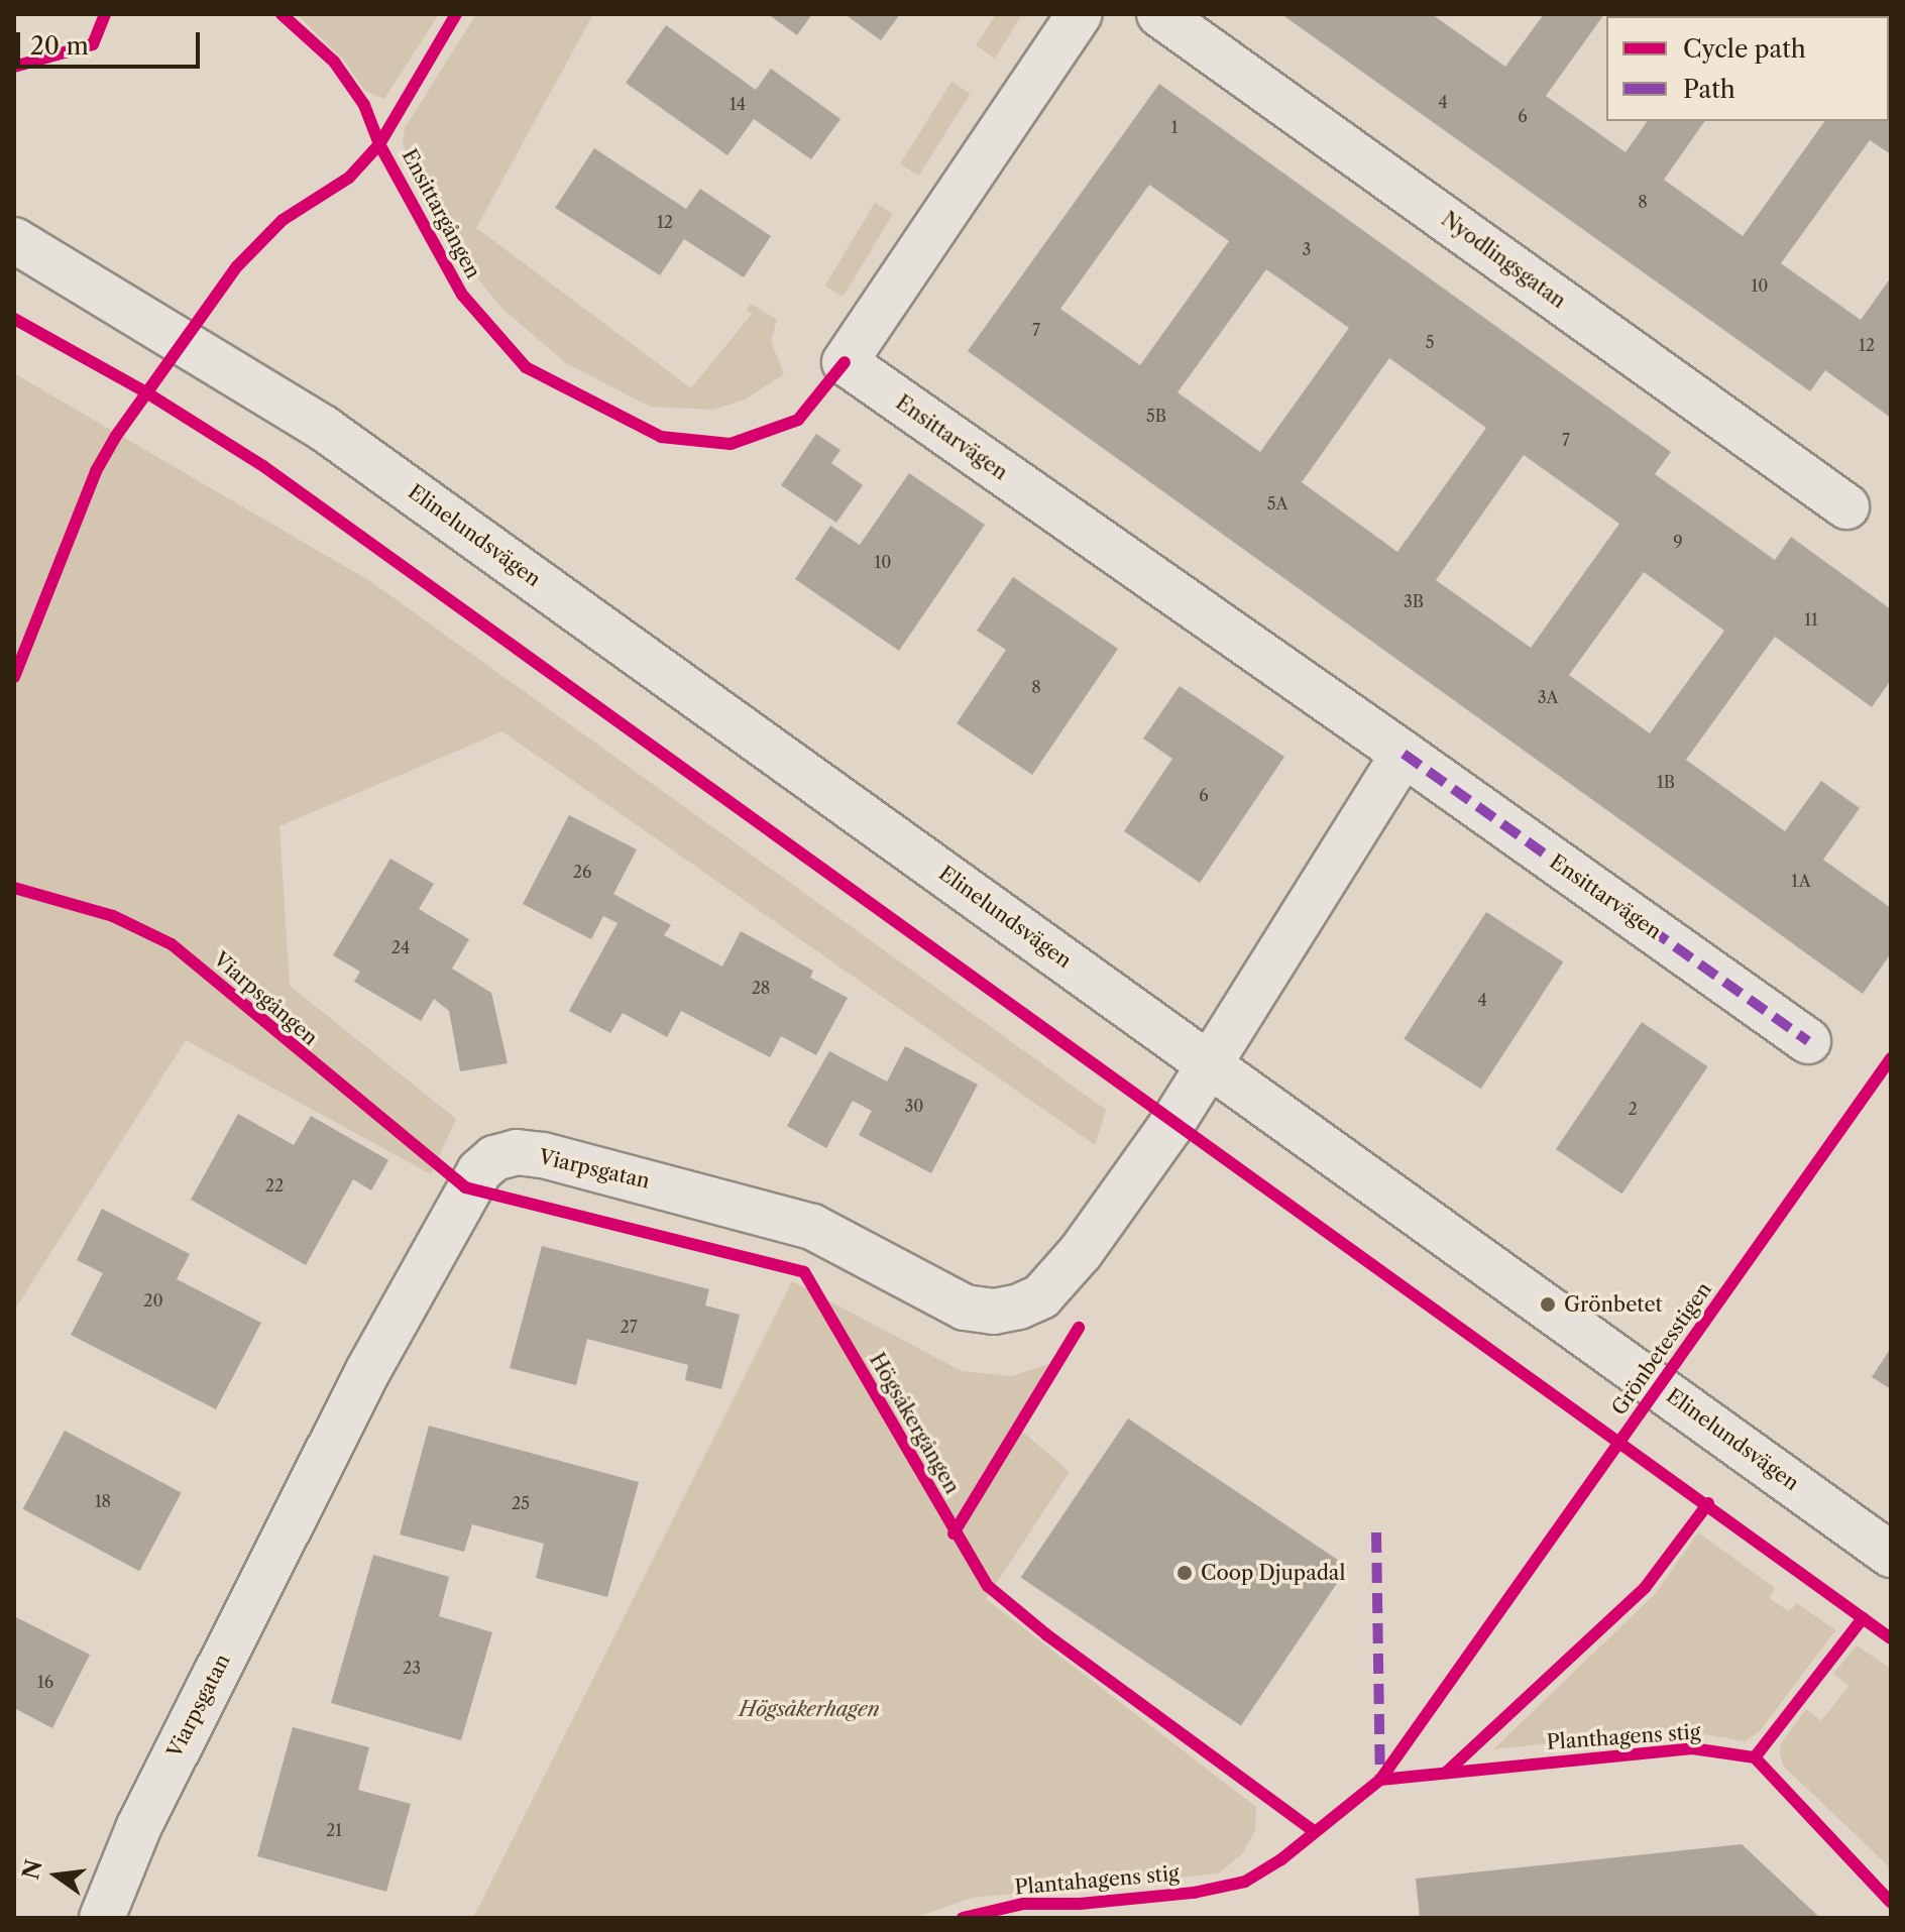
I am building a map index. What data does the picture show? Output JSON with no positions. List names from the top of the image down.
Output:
{
  "streets": {
    "street": [
      "Nyodlingsgatan",
      "Ensittarvägen",
      "Elinelundsvägen",
      "Viarpsgatan"
    ],
    "cycle path": [
      "Ensittargången",
      "Viarpsgången",
      "Grönbetesstigen",
      "Högsåkergången",
      "Planthagens stig"
    ]
  },
  "crossings": [
    ["Elinelundsvägen", "Viarpsgatan"]
  ],
  "parks": ["Högsåkerhagen"],
  "places": ["Grönbetet", "Coop Djupadal"],
  "house_numbers": [
    "4",
    "14",
    "6",
    "1",
    "8",
    "12",
    "3",
    "10",
    "7",
    "5",
    "12",
    "5B",
    "7",
    "5A",
    "9",
    "10",
    "3B",
    "11",
    "8",
    "3A",
    "1B",
    "6",
    "26",
    "1A",
    "24",
    "28",
    "4",
    "30",
    "2",
    "22",
    "20",
    "27",
    "18",
    "25",
    "23",
    "16",
    "21"
  ],
  "legend": ["Cycle path", "Path"],
  "scale_bar": "20 m",
  "north": "left"
}
